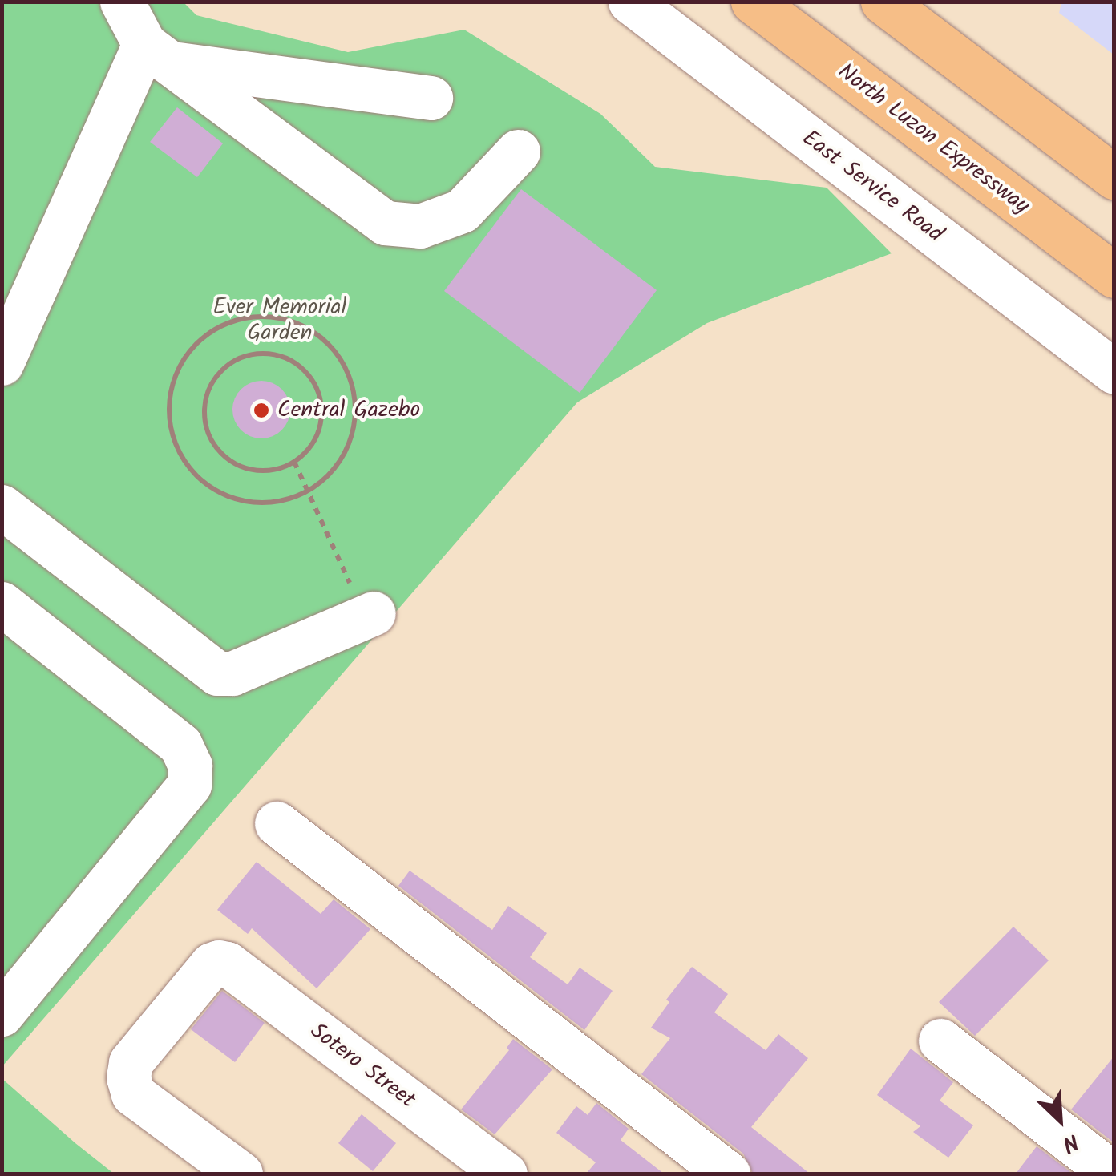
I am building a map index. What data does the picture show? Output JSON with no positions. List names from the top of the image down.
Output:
{
  "streets": {
    "highway": ["North Luzon Expressway"],
    "street": ["East Service Road", "Sotero Street"]
  },
  "parks": ["Ever Memorial Garden"],
  "places": ["Central Gazebo"],
  "north": "bottom right"
}
